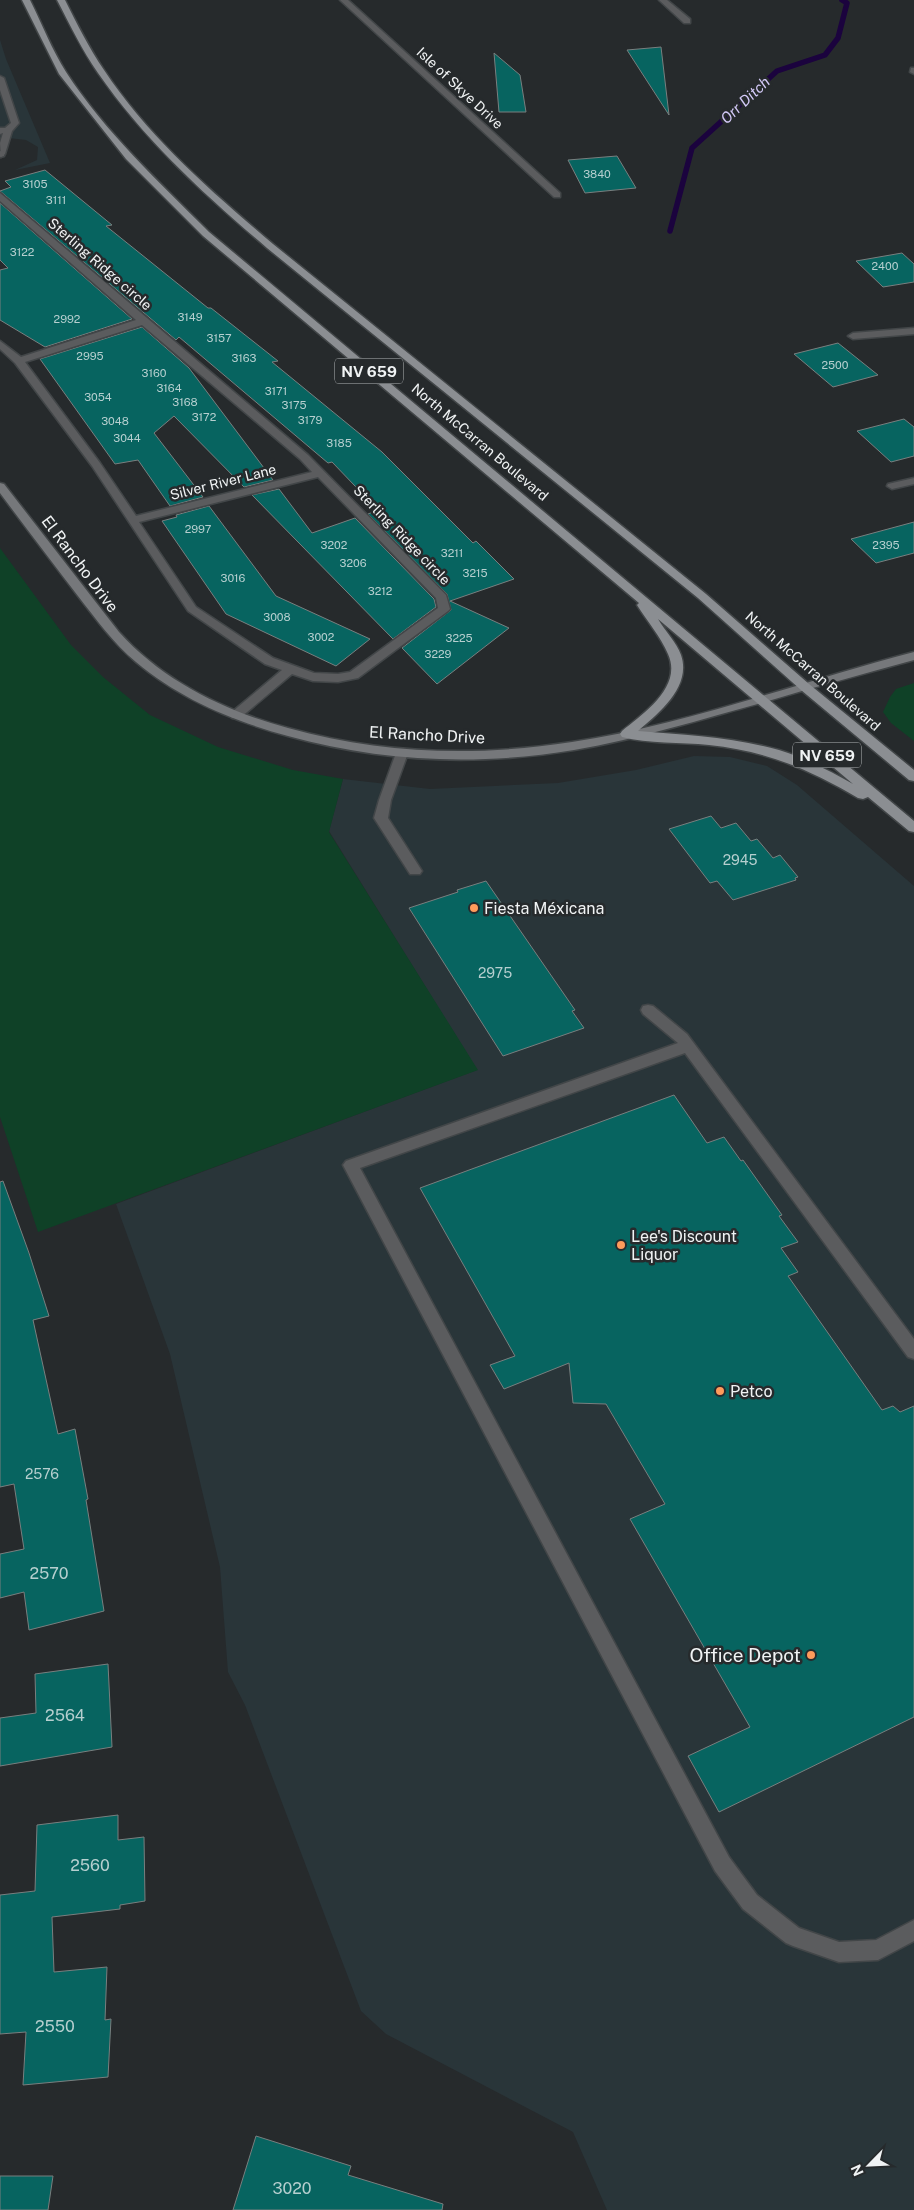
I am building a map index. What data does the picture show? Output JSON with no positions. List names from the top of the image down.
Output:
{
  "streets": {
    "main road": ["NV 659", "North McCarran Boulevard", "El Rancho Drive"],
    "street": ["Isle of Skye Drive", "Sterling Ridge circle", "Silver River Lane"]
  },
  "crossings": [
    ["Sterling Ridge circle", "Silver River Lane"],
    ["North McCarran Boulevard", "El Rancho Drive"]
  ],
  "water": ["Orr Ditch"],
  "places": [
    "Fiesta Méxicana",
    "Lee's Discount Liquor",
    "Petco",
    "Office Depot"
  ],
  "house_numbers": [
    "3840",
    "3105",
    "3111",
    "3122",
    "2400",
    "3149",
    "2992",
    "3157",
    "2995",
    "3163",
    "2500",
    "3160",
    "3164",
    "3171",
    "3054",
    "3168",
    "3175",
    "3172",
    "3179",
    "3048",
    "3044",
    "3185",
    "2997",
    "3202",
    "2395",
    "3211",
    "3206",
    "3215",
    "3016",
    "3212",
    "3008",
    "3002",
    "3225",
    "3229",
    "2945",
    "2975",
    "2576",
    "2570",
    "2564",
    "2560",
    "2550",
    "3020"
  ],
  "north": "bottom left"
}
